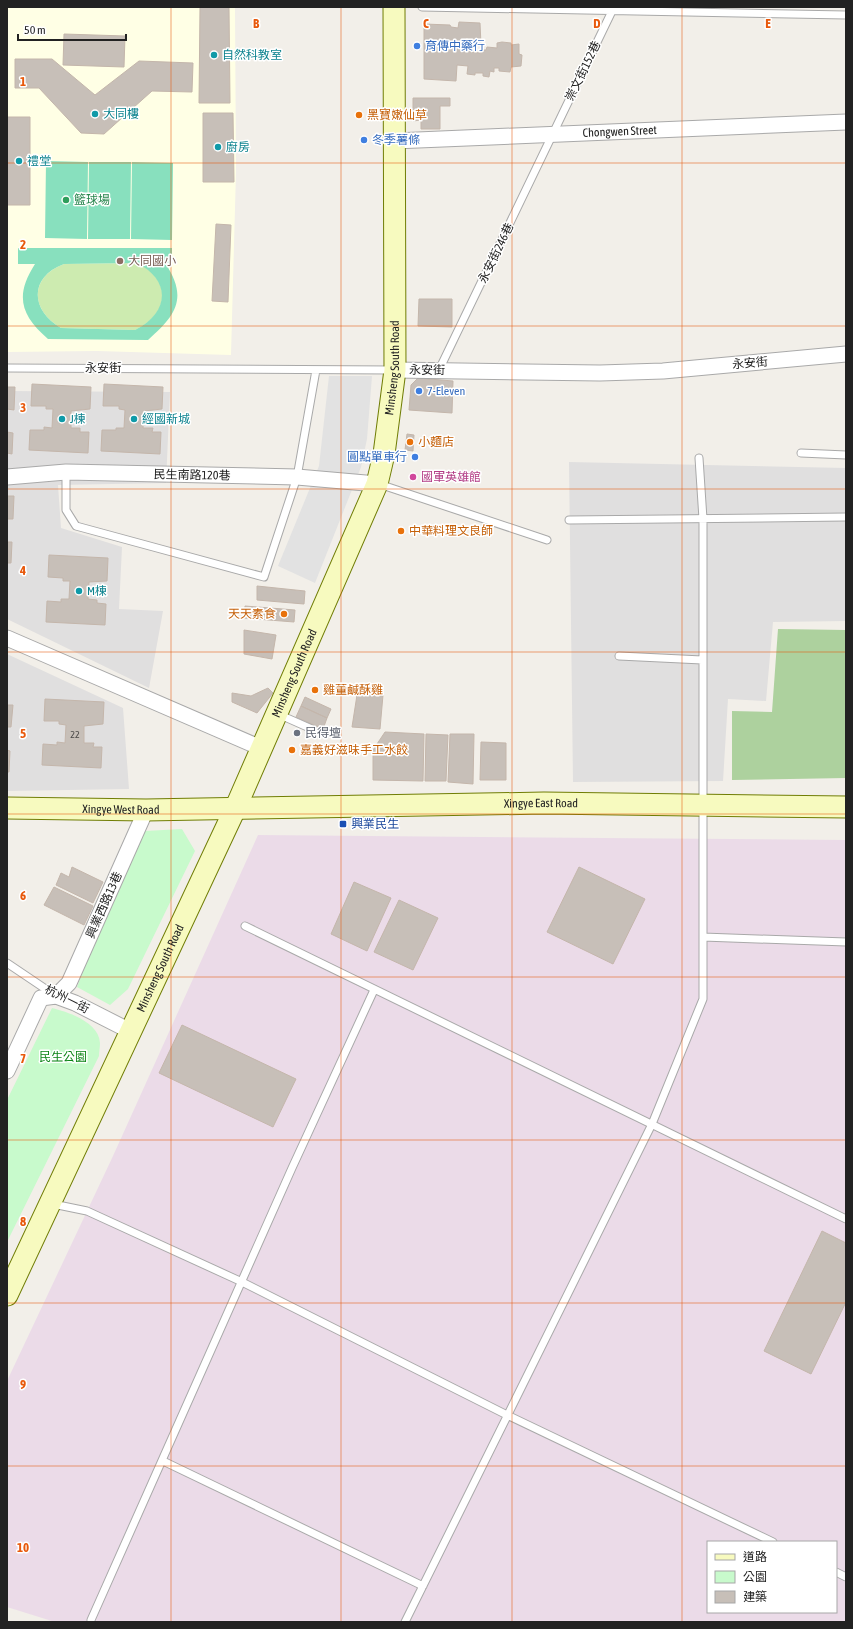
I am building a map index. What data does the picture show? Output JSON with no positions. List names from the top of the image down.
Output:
{
  "streets": {
    "main road": ["Minsheng South Road", "Xingye East Road", "Xingye West Road"],
    "street": [
      "Chongwen Street",
      "永安街",
      "民生南路120巷",
      "興業西路13巷",
      "杭州一街"
    ],
    "lane": ["崇文街152巷", "永安街246巷"]
  },
  "crossings": [
    ["崇文街152巷", "Chongwen Street"],
    ["崇文街152巷", "永安街246巷"],
    ["Chongwen Street", "永安街246巷"],
    ["Chongwen Street", "Minsheng South Road"],
    ["永安街246巷", "永安街"],
    ["永安街", "Minsheng South Road"],
    ["Minsheng South Road", "民生南路120巷"],
    ["Minsheng South Road", "Xingye East Road"],
    ["Minsheng South Road", "Xingye West Road"],
    ["Minsheng South Road", "杭州一街"],
    ["Xingye East Road", "Xingye West Road"],
    ["Xingye West Road", "興業西路13巷"],
    ["興業西路13巷", "杭州一街"]
  ],
  "parks": ["民生公園"],
  "places": {
    "other": [
      "育傳中藥行",
      "自然科教室",
      "大同樓",
      "黑寶嫩仙草",
      "冬季薯條",
      "廚房",
      "禮堂",
      "籃球場",
      "大同國小",
      "7-Eleven",
      "J棟",
      "經國新城",
      "小麵店",
      "圓點單車行",
      "國軍英雄館",
      "中華料理文良師",
      "M棟",
      "天天素食",
      "雞董鹹酥雞",
      "民得壇",
      "嘉義好滋味手工水餃"
    ],
    "transit": ["興業民生"]
  },
  "house_numbers": ["22"],
  "legend": ["道路", "公園", "建築"],
  "scale_bar": "50 m",
  "grid": {
    "columns": [
      "B",
      "C",
      "D",
      "E"
    ],
    "rows": [
      "1",
      "2",
      "3",
      "4",
      "5",
      "6",
      "7",
      "8",
      "9",
      "10"
    ]
  }
}
